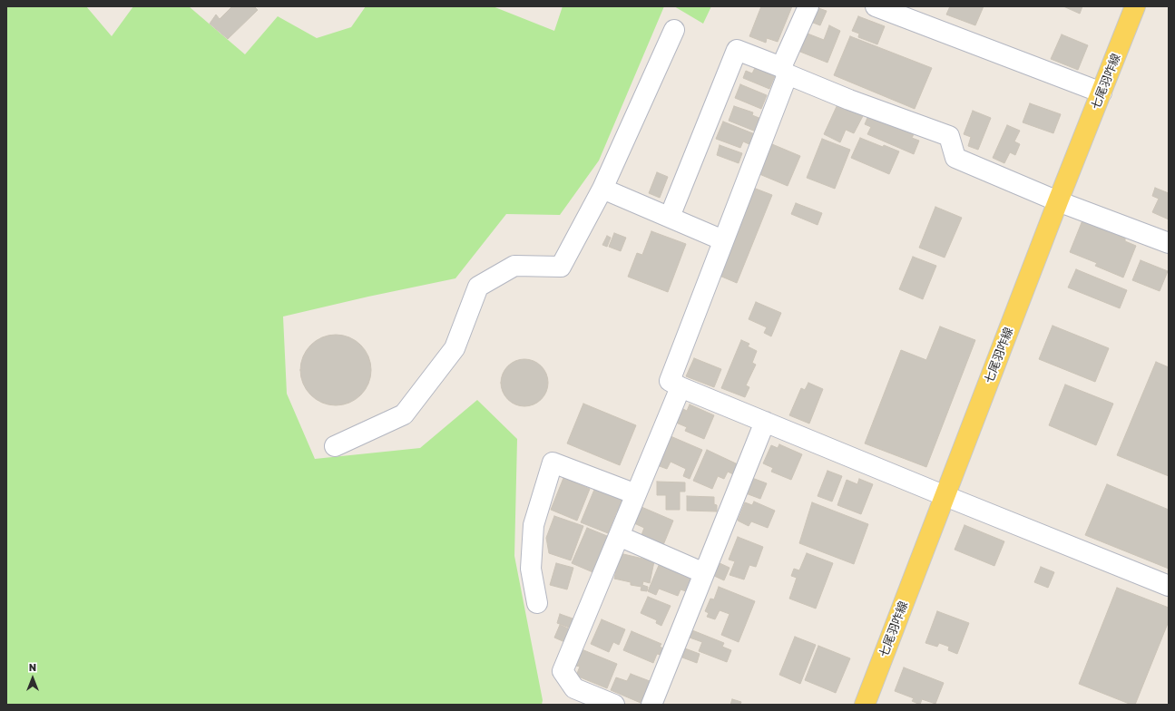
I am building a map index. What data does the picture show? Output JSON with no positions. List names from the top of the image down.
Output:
{
  "streets": {
    "main road": ["七尾羽咋線"]
  },
  "north": "top"
}
